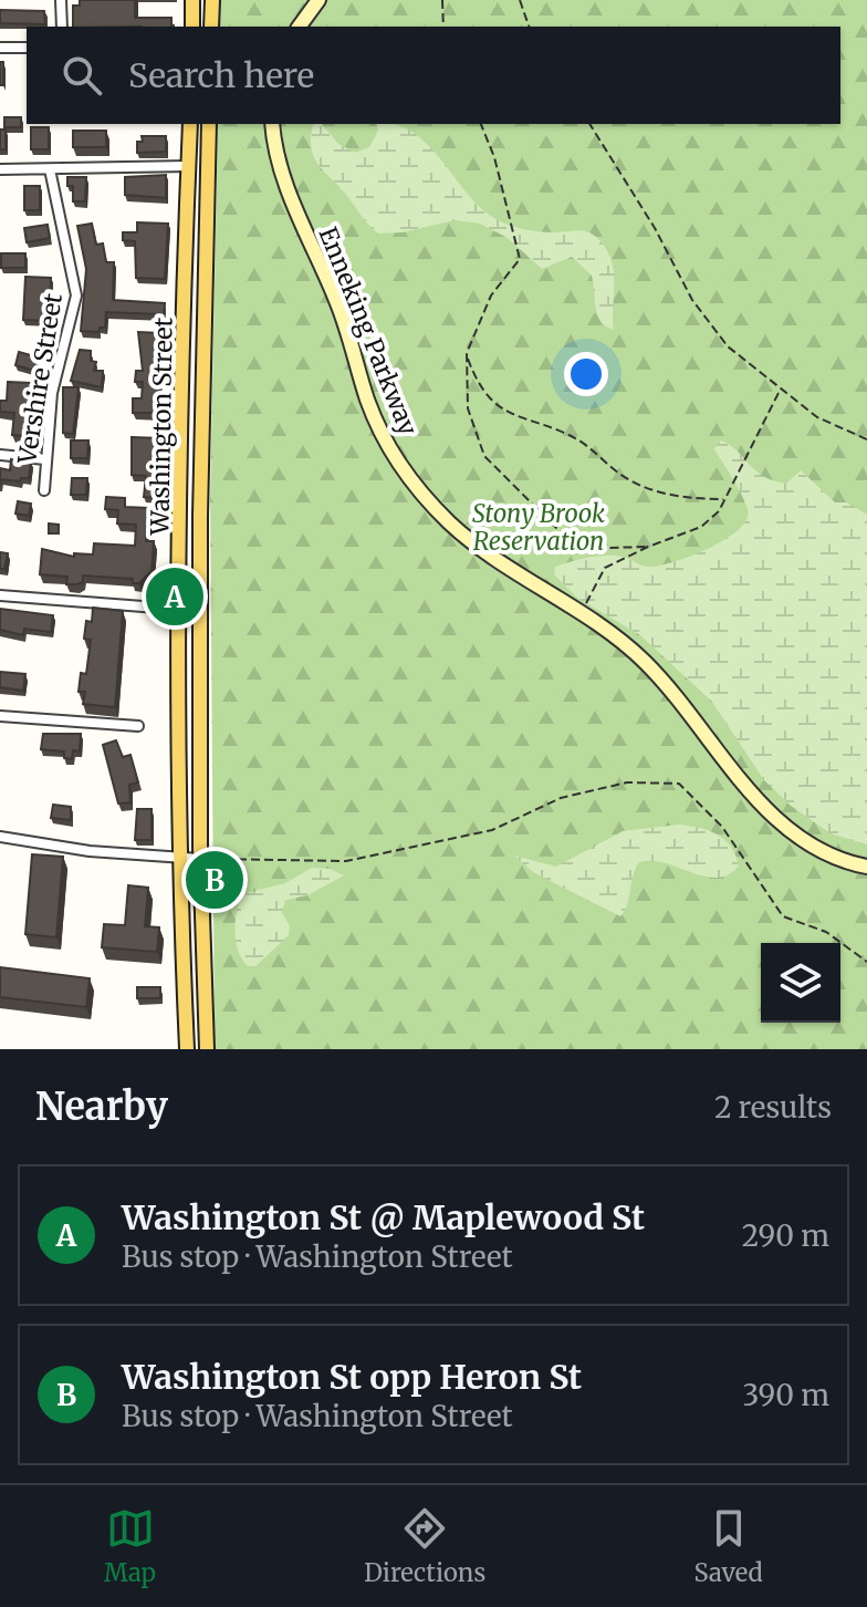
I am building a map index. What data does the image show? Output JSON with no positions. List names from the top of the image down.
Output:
{
  "streets": {
    "main road": ["Enneking Parkway", "Washington Street"],
    "street": ["Vershire Street"]
  },
  "parks": ["Stony Brook Reservation"],
  "page": {
    "search": "Search here",
    "pins": ["A", "B"],
    "heading": ["Nearby", "2 results"],
    "list": [
      {
        "mark": "A",
        "name": "Washington St @ Maplewood St",
        "note": "Bus stop · Washington Street",
        "value": "290 m"
      },
      {
        "mark": "B",
        "name": "Washington St opp Heron St",
        "note": "Bus stop · Washington Street",
        "value": "390 m"
      }
    ],
    "nav": ["Map", "Directions", "Saved"]
  }
}
